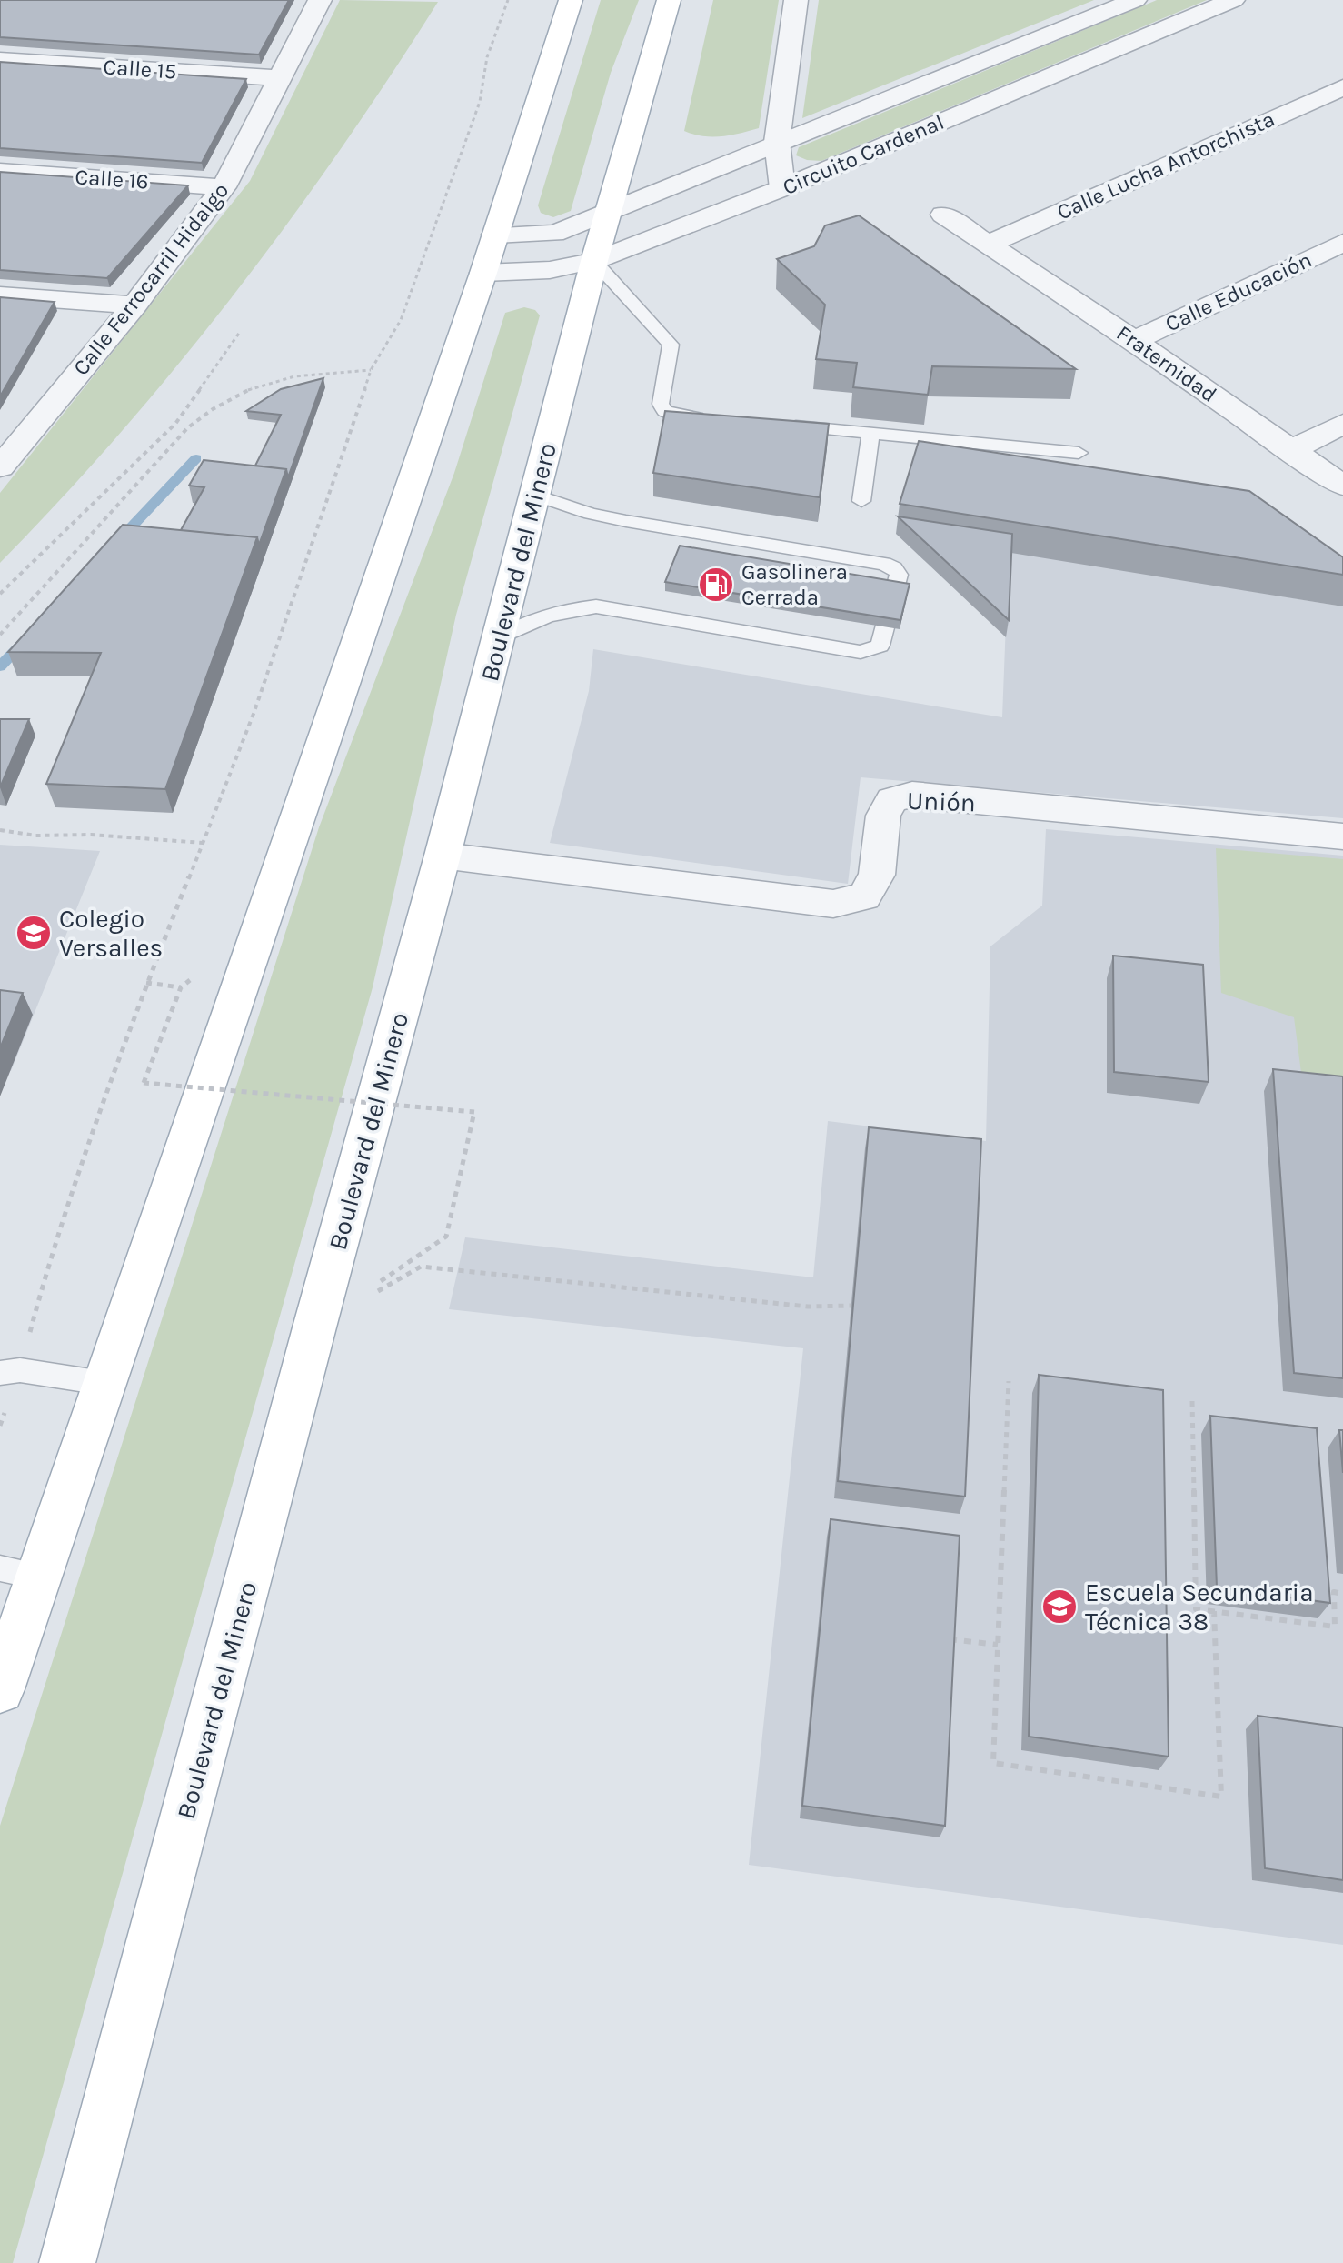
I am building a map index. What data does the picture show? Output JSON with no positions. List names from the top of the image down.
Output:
{
  "streets": {
    "main road": ["Boulevard del Minero"],
    "street": [
      "Calle 15",
      "Circuito Cardenal",
      "Calle Lucha Antorchista",
      "Calle 16",
      "Calle Ferrocarril Hidalgo",
      "Calle Educación",
      "Fraternidad",
      "Unión"
    ]
  },
  "crossings": [
    ["Calle 15", "Calle Ferrocarril Hidalgo"],
    ["Circuito Cardenal", "Boulevard del Minero"],
    ["Calle Lucha Antorchista", "Fraternidad"],
    ["Calle 16", "Calle Ferrocarril Hidalgo"],
    ["Calle Educación", "Fraternidad"],
    ["Boulevard del Minero", "Unión"]
  ],
  "places": {
    "fuel station": ["Gasolinera Cerrada"],
    "school or university": ["Colegio Versalles", "Escuela Secundaria Técnica 38"]
  }
}
